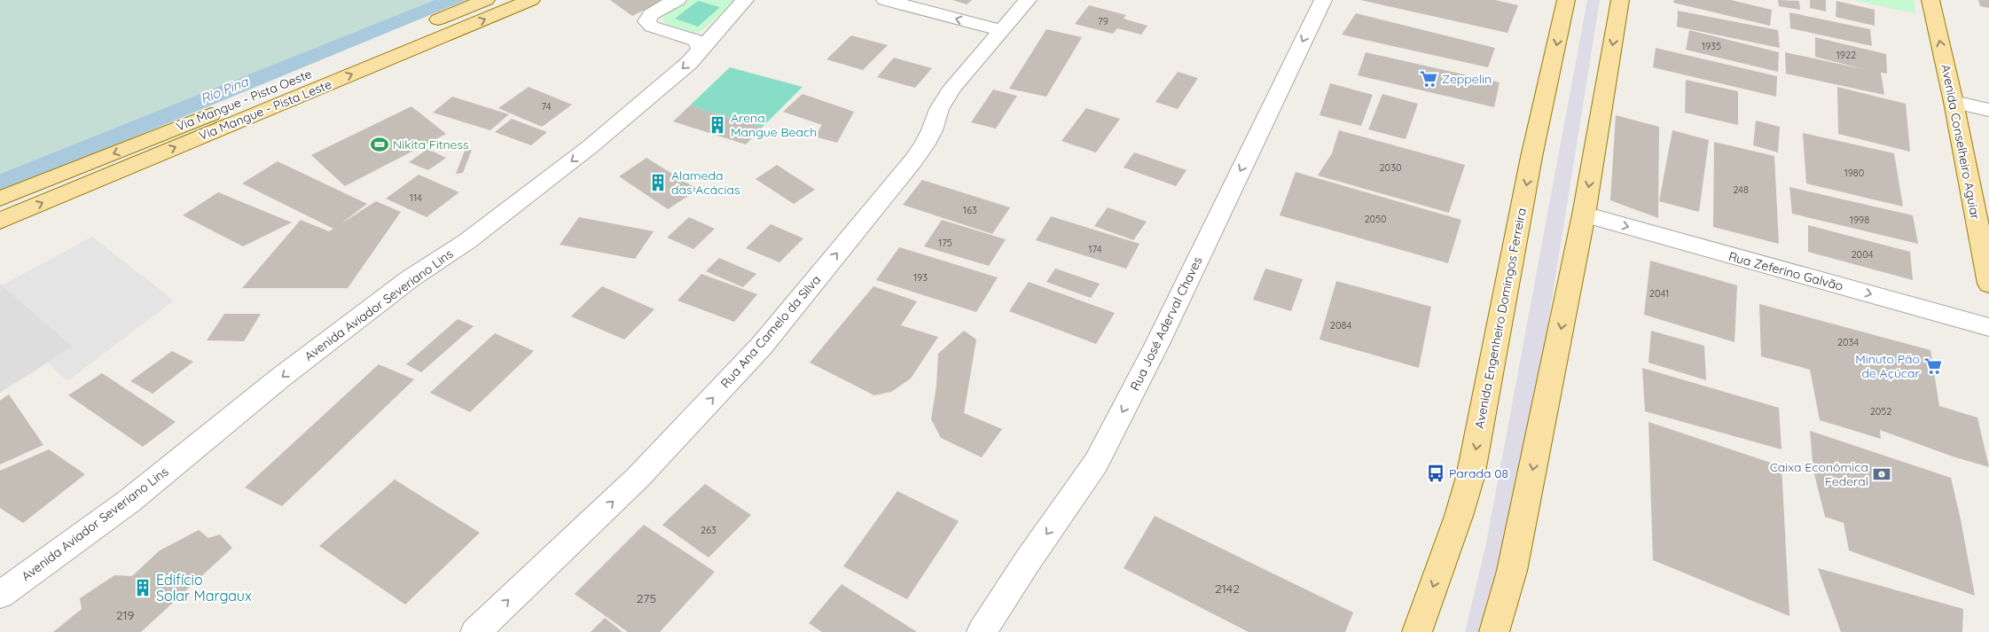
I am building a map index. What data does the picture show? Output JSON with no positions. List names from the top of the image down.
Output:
{
  "streets": {
    "main road": [
      "Via Mangue - Pista Oeste",
      "Via Mangue - Pista Leste",
      "Avenida Conselheiro Aguiar",
      "Avenida Engenheiro Domingos Ferreira"
    ],
    "street": [
      "Rua Zeferino Galvão",
      "Avenida Aviador Severiano Lins",
      "Rua José Aderval Chaves",
      "Rua Ana Camelo da Silva"
    ]
  },
  "one_way": [
    "Via Mangue - Pista Oeste",
    "Via Mangue - Pista Leste",
    "Avenida Conselheiro Aguiar",
    "Rua Zeferino Galvão",
    "Avenida Aviador Severiano Lins",
    "Rua José Aderval Chaves",
    "Rua Ana Camelo da Silva"
  ],
  "water": ["Rio Pina"],
  "places": {
    "supermarket": ["Zeppelin", "Minuto Pão de Açúcar"],
    "building": ["Arena Mangue Beach", "Alameda das Acácias", "Edifício Solar Margaux"],
    "sports": ["Nikita Fitness"],
    "bus stop": ["Parada 08"],
    "bank": ["Caixa Econômica Federal"]
  },
  "house_numbers": [
    "79",
    "1935",
    "1922",
    "74",
    "2030",
    "1980",
    "248",
    "114",
    "163",
    "2050",
    "1998",
    "175",
    "174",
    "2004",
    "193",
    "2041",
    "2084",
    "2034",
    "2052",
    "263",
    "2142",
    "275",
    "219"
  ]
}
